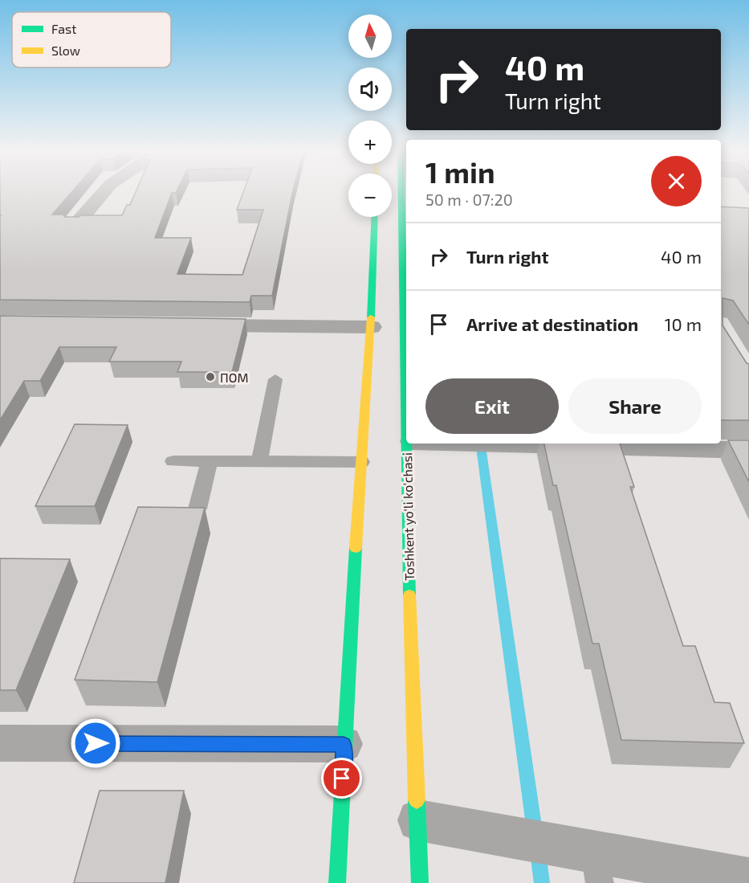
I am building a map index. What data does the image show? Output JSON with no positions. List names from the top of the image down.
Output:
{
  "streets": {
    "highway": ["Toshkent yo‘li ko‘chasi"]
  },
  "places": ["ПОМ"],
  "legend": ["Fast", "Slow"],
  "north": "top",
  "page": {
    "map_buttons": ["+", "−"],
    "turn": ["40 m", "Turn right"],
    "heading": ["1 min", "50 m · 07:20"],
    "list": [
      {
        "name": "Turn right",
        "value": "40 m"
      },
      {
        "name": "Arrive at destination",
        "value": "10 m"
      }
    ],
    "buttons": ["Exit", "Share"]
  }
}
